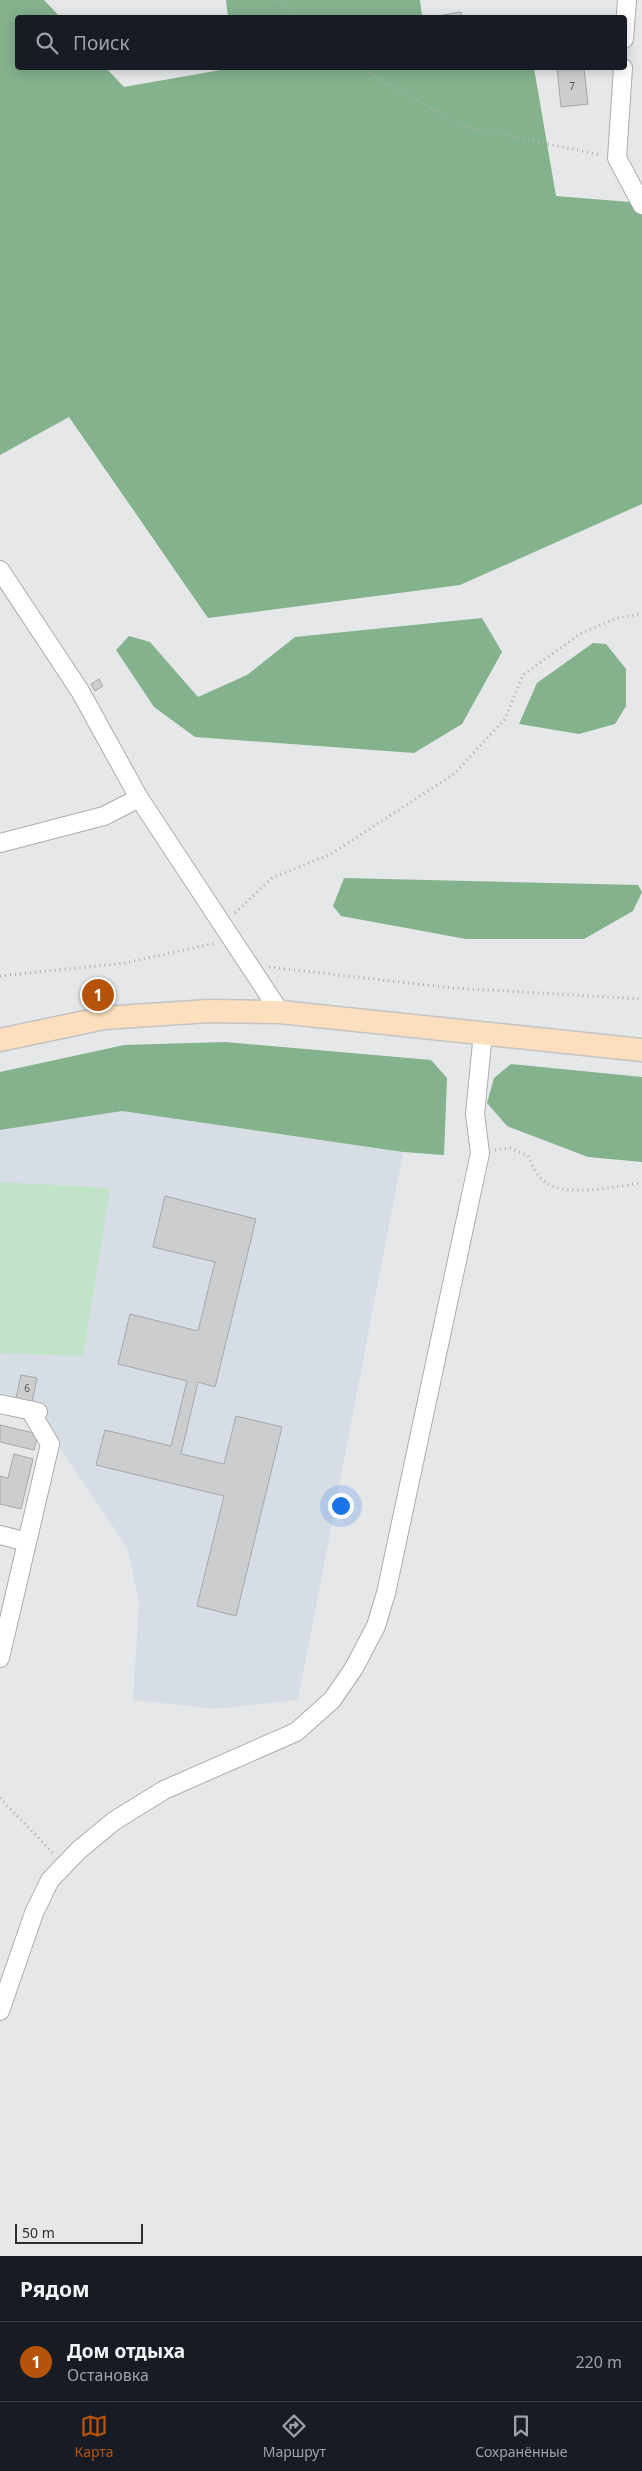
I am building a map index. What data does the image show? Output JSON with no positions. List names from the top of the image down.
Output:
{
  "house_numbers": ["7", "6"],
  "scale_bar": "50 m",
  "page": {
    "search": "Поиск",
    "pins": "1",
    "scale": "50 m",
    "heading": "Рядом",
    "list": [
      {
        "mark": "1",
        "name": "Дом отдыха",
        "note": "Остановка",
        "value": "220 m"
      }
    ],
    "nav": ["Карта", "Маршрут", "Сохранённые"]
  }
}
